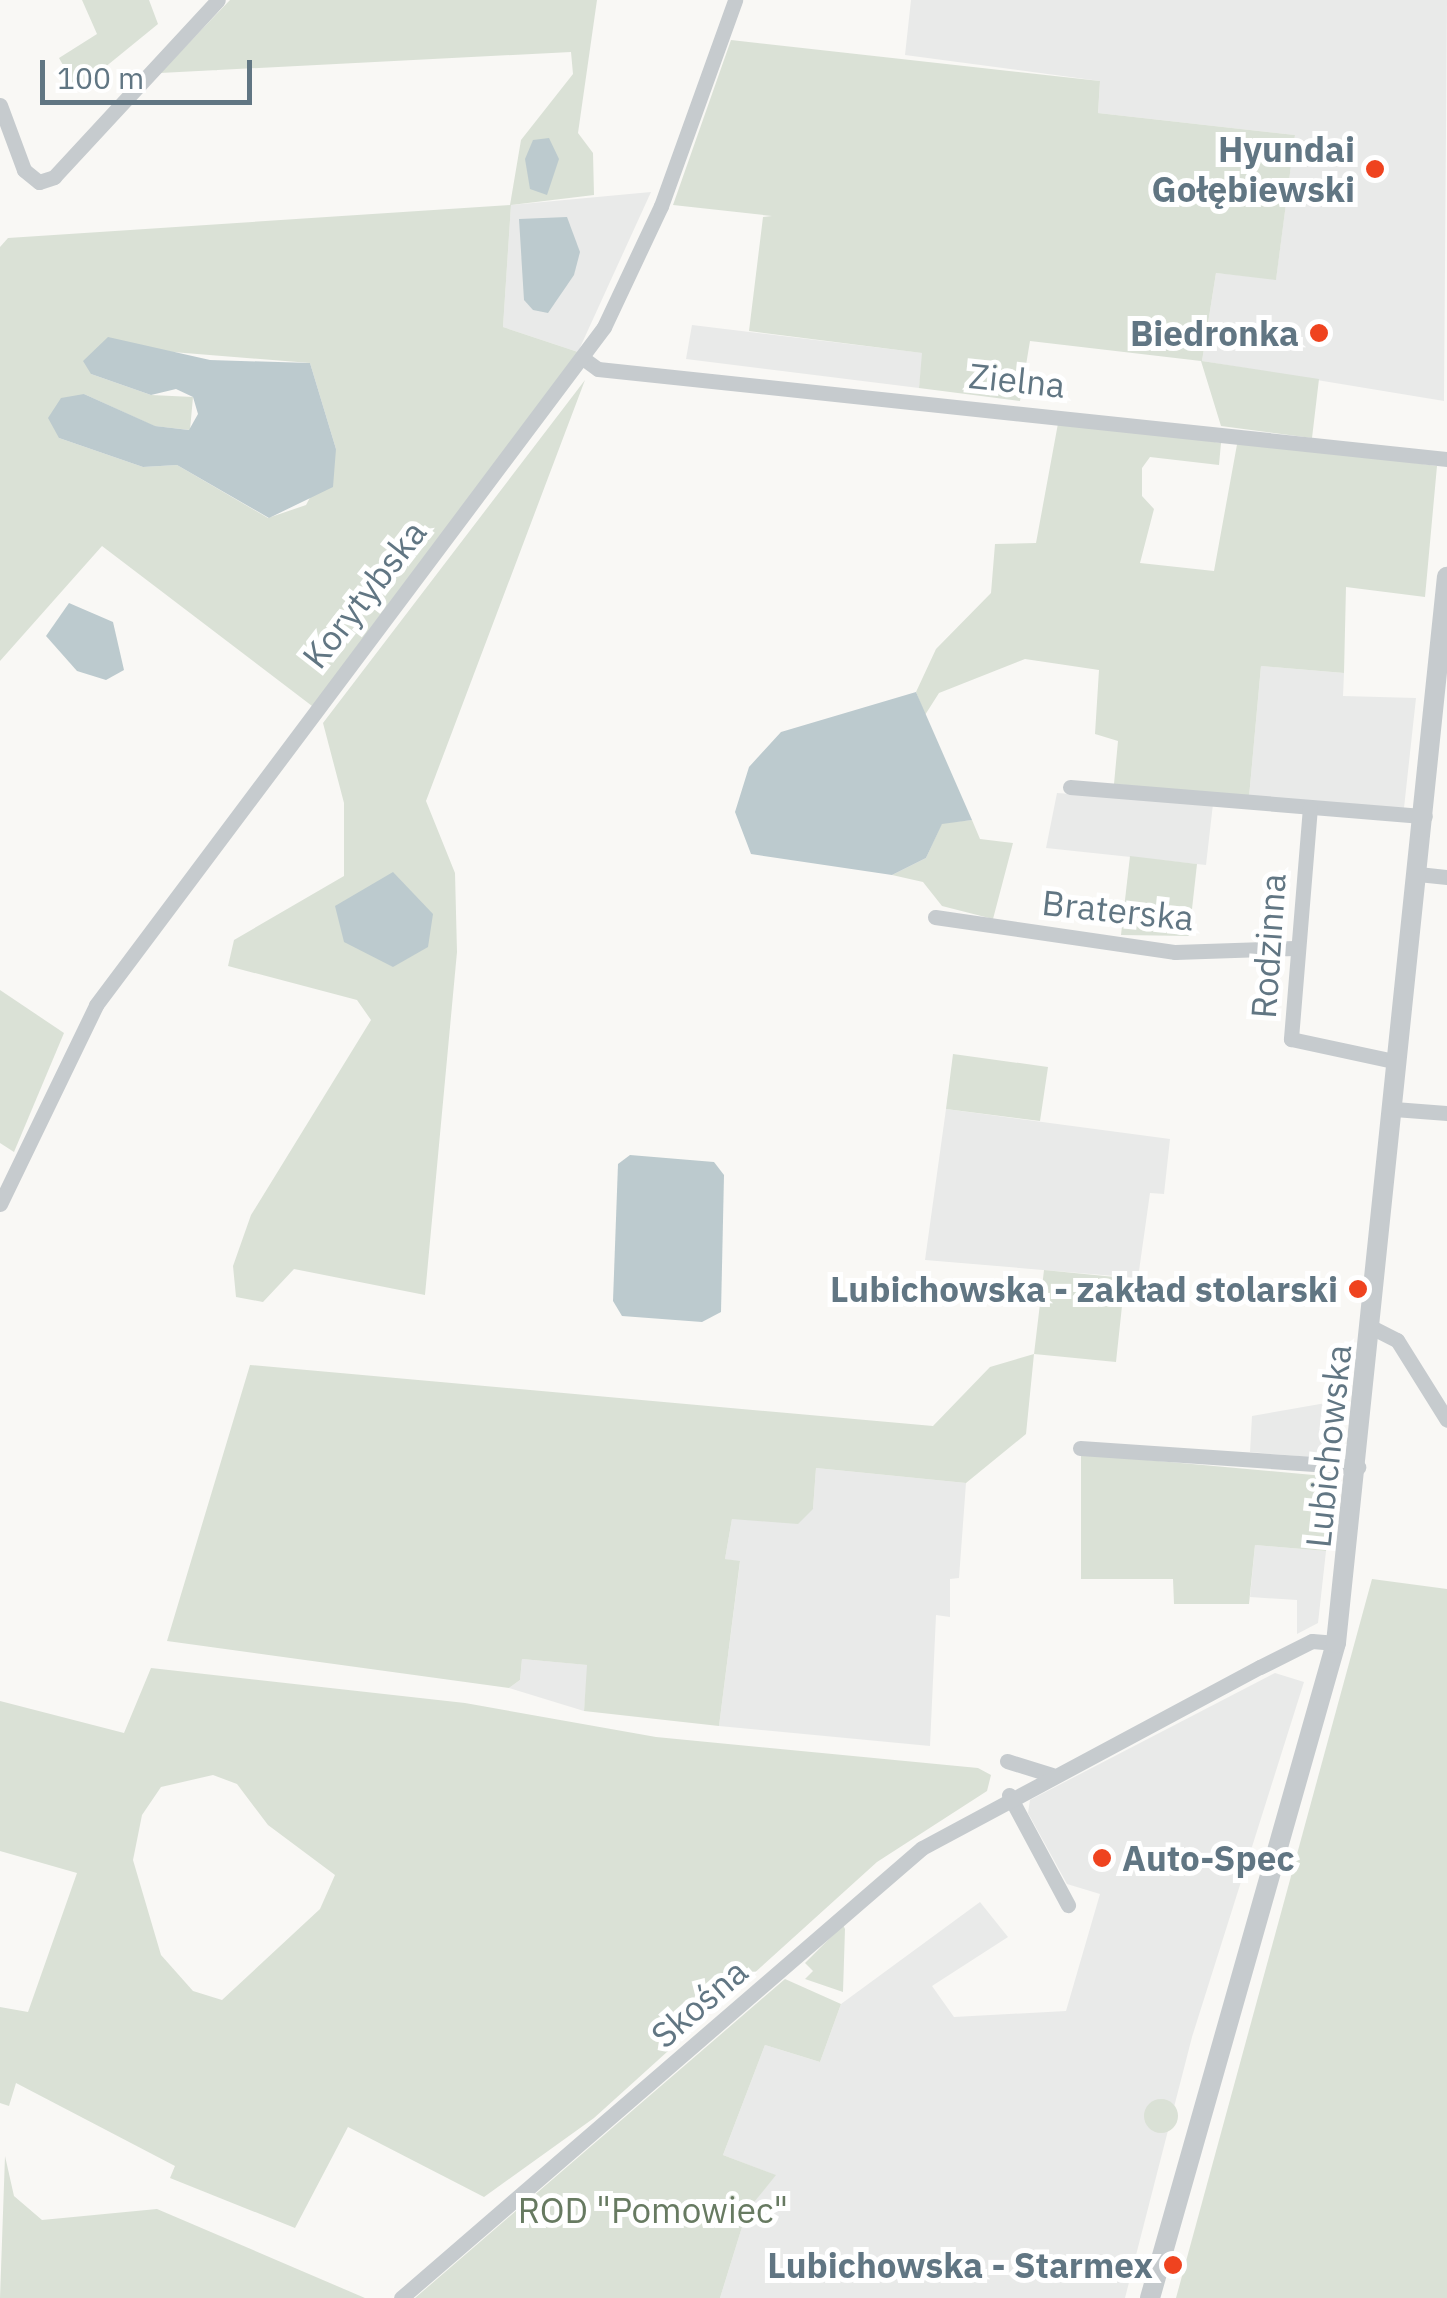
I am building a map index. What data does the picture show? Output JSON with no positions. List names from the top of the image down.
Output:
{
  "streets": {
    "street": [
      "Zielna",
      "Korytybska",
      "Braterska",
      "Rodzinna",
      "Lubichowska",
      "Skośna"
    ]
  },
  "crossings": [
    ["Zielna", "Korytybska"],
    ["Braterska", "Rodzinna"],
    ["Rodzinna", "Lubichowska"],
    ["Lubichowska", "Skośna"]
  ],
  "parks": ["ROD \"Pomowiec\""],
  "places": [
    "Hyundai Gołębiewski",
    "Biedronka",
    "Lubichowska - zakład stolarski",
    "Auto-Spec",
    "Lubichowska - Starmex"
  ],
  "scale_bar": "100 m"
}
